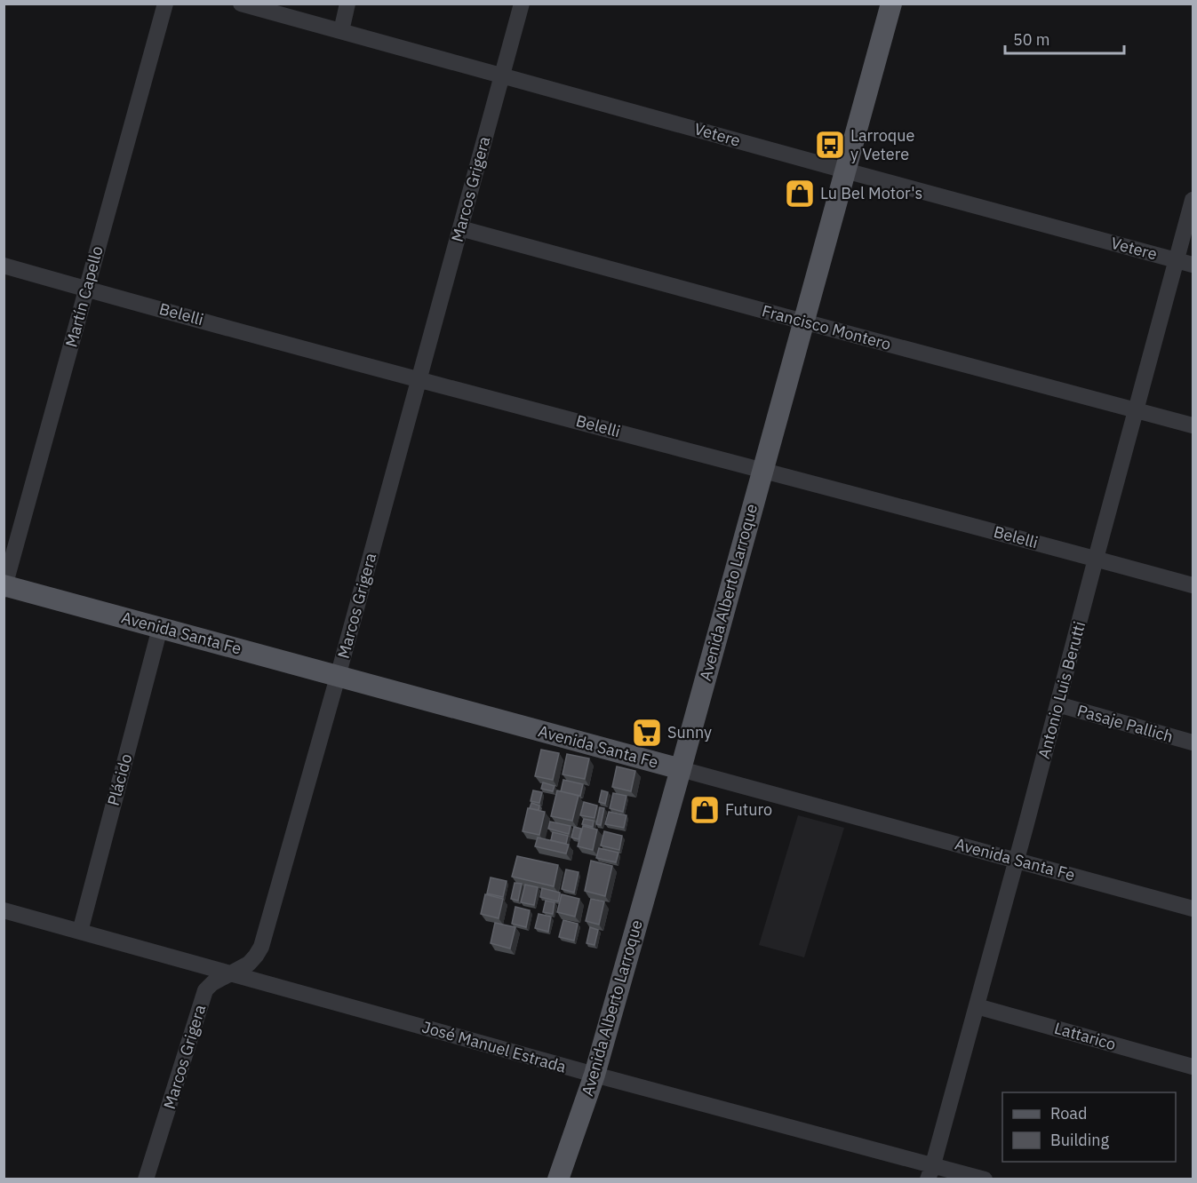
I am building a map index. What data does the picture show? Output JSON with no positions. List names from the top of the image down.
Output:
{
  "streets": {
    "main road": ["Avenida Alberto Larroque", "Avenida Santa Fe"],
    "street": [
      "Vetere",
      "Marcos Grigera",
      "Martín Capello",
      "Belelli",
      "Francisco Montero",
      "Antonio Luis Berutti",
      "Pasaje Pallich",
      "Plácido",
      "Lattarico",
      "José Manuel Estrada"
    ]
  },
  "crossings": [
    ["Vetere", "Marcos Grigera"],
    ["Vetere", "Avenida Alberto Larroque"],
    ["Vetere", "Antonio Luis Berutti"],
    ["Marcos Grigera", "Belelli"],
    ["Marcos Grigera", "Francisco Montero"],
    ["Marcos Grigera", "Avenida Santa Fe"],
    ["Marcos Grigera", "José Manuel Estrada"],
    ["Martín Capello", "Belelli"],
    ["Martín Capello", "Avenida Santa Fe"],
    ["Belelli", "Avenida Alberto Larroque"],
    ["Belelli", "Antonio Luis Berutti"],
    ["Francisco Montero", "Avenida Alberto Larroque"],
    ["Francisco Montero", "Antonio Luis Berutti"],
    ["Avenida Alberto Larroque", "Avenida Santa Fe"],
    ["Avenida Alberto Larroque", "José Manuel Estrada"],
    ["Avenida Santa Fe", "Antonio Luis Berutti"],
    ["Avenida Santa Fe", "Plácido"],
    ["Antonio Luis Berutti", "Pasaje Pallich"],
    ["Antonio Luis Berutti", "Lattarico"],
    ["Antonio Luis Berutti", "José Manuel Estrada"],
    ["Plácido", "José Manuel Estrada"]
  ],
  "places": {
    "bus stop": ["Larroque y Vetere"],
    "shop": ["Lu Bel Motor's", "Futuro"],
    "supermarket": ["Sunny"]
  },
  "legend": ["Road", "Building"],
  "scale_bar": "50 m"
}
